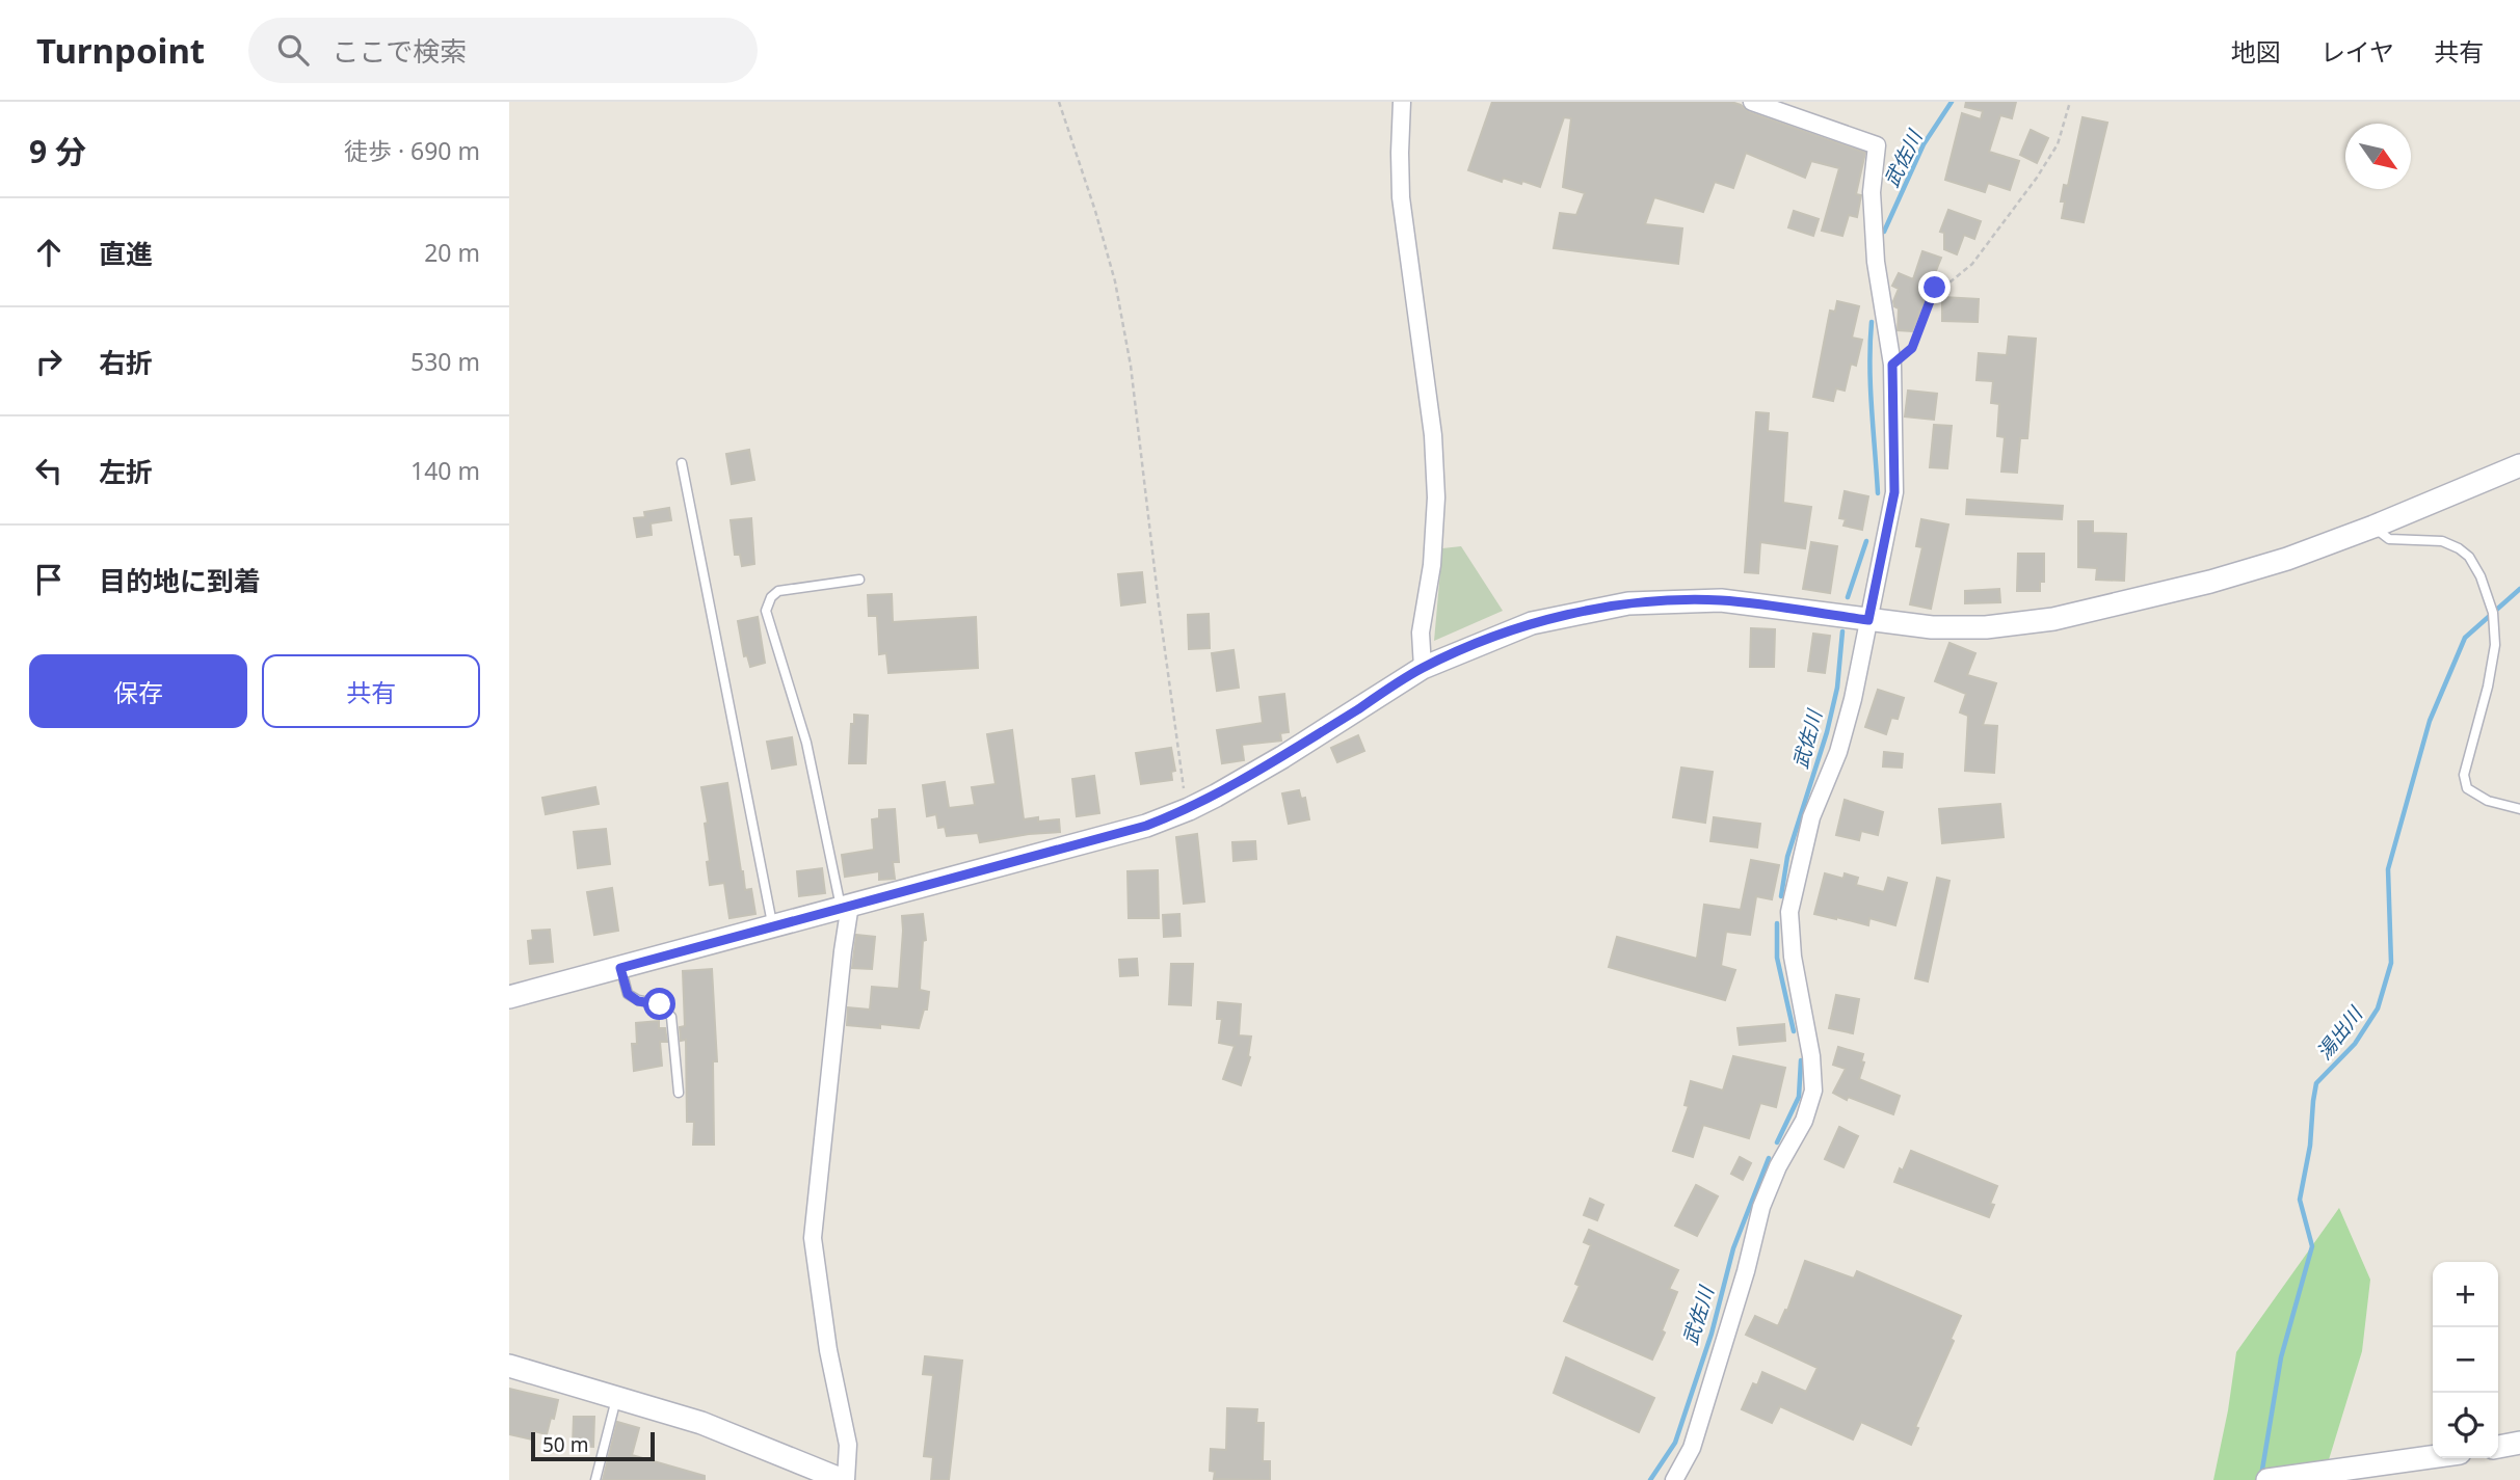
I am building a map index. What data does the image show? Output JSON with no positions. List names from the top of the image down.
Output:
{
  "water": ["武佐川", "湯出川"],
  "scale_bar": "50 m",
  "north": "bottom right",
  "page": {
    "header": "Turnpoint",
    "search": "ここで検索",
    "nav": ["地図", "レイヤ", "共有"],
    "heading": ["9 分", "徒歩 · 690 m"],
    "list": [
      ["直進", "20 m"],
      ["右折", "530 m"],
      ["左折", "140 m"],
      "目的地に到着"
    ],
    "buttons": ["保存", "共有"],
    "map_buttons": ["+", "−"],
    "scale": "50 m"
  }
}
